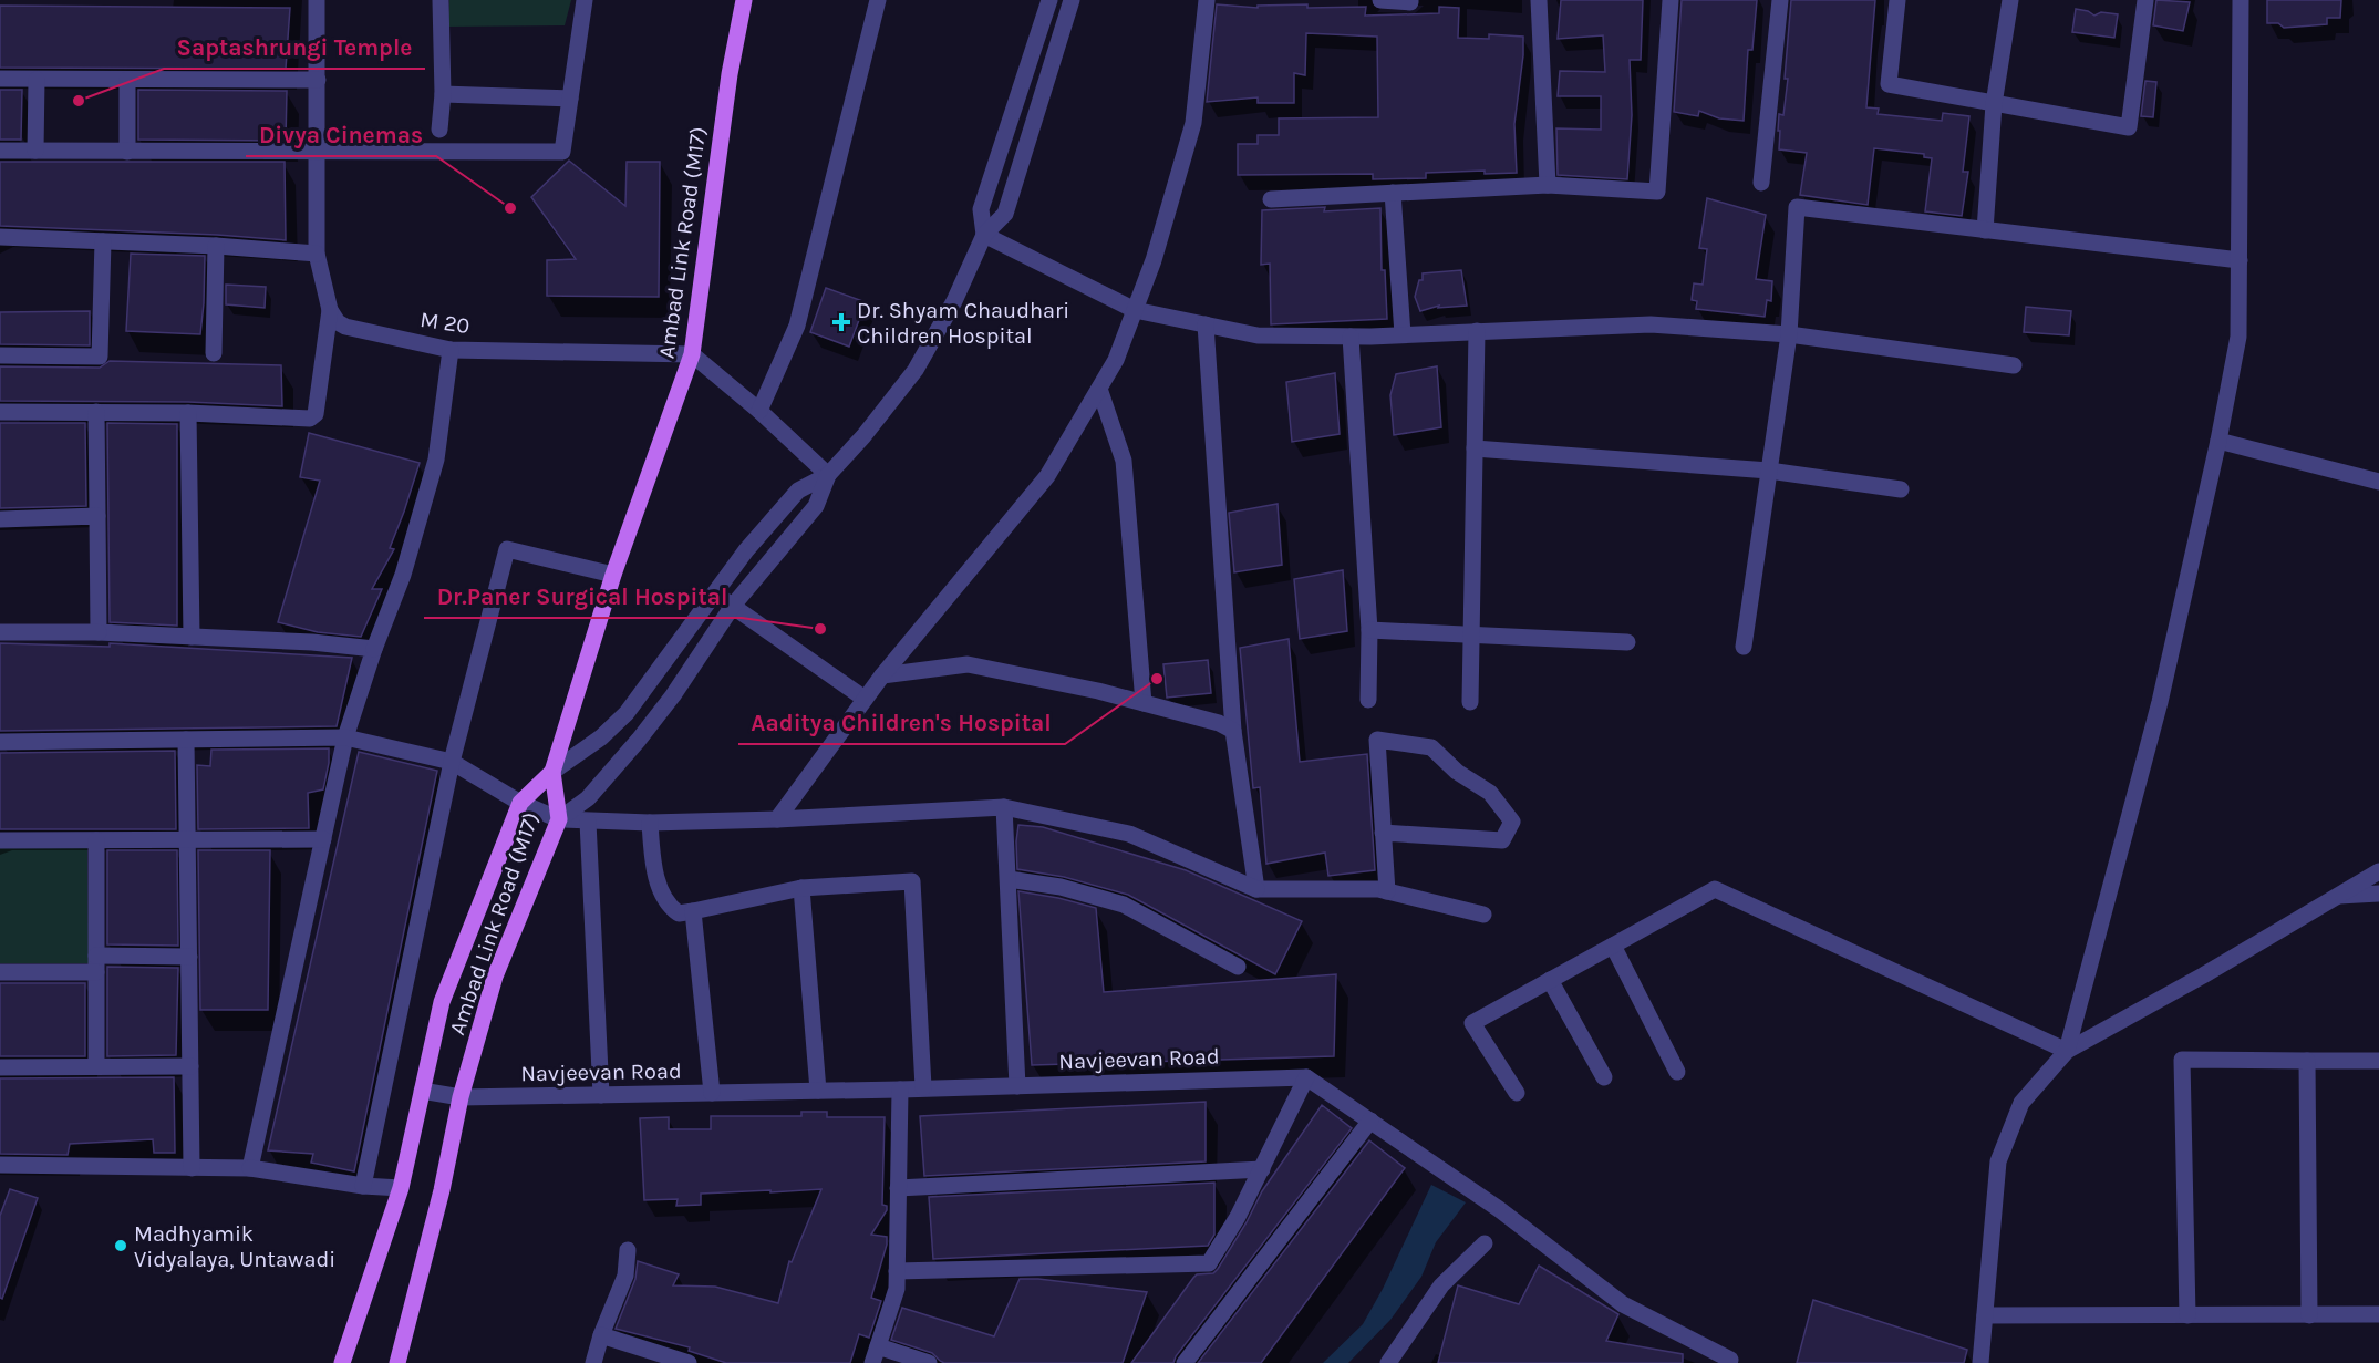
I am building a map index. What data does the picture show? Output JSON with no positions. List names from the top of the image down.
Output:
{
  "streets": {
    "main road": ["Ambad Link Road (M17)"],
    "street": ["M 20", "Navjeevan Road"]
  },
  "crossings": [
    ["Ambad Link Road (M17)", "M 20"],
    ["Ambad Link Road (M17)", "Navjeevan Road"]
  ],
  "places": {
    "other": [
      "Saptashrungi Temple",
      "Divya Cinemas",
      "Dr.Paner Surgical Hospital",
      "Aaditya Children's Hospital",
      "Madhyamik Vidyalaya, Untawadi"
    ],
    "health": ["Dr. Shyam Chaudhari Children Hospital"]
  }
}
